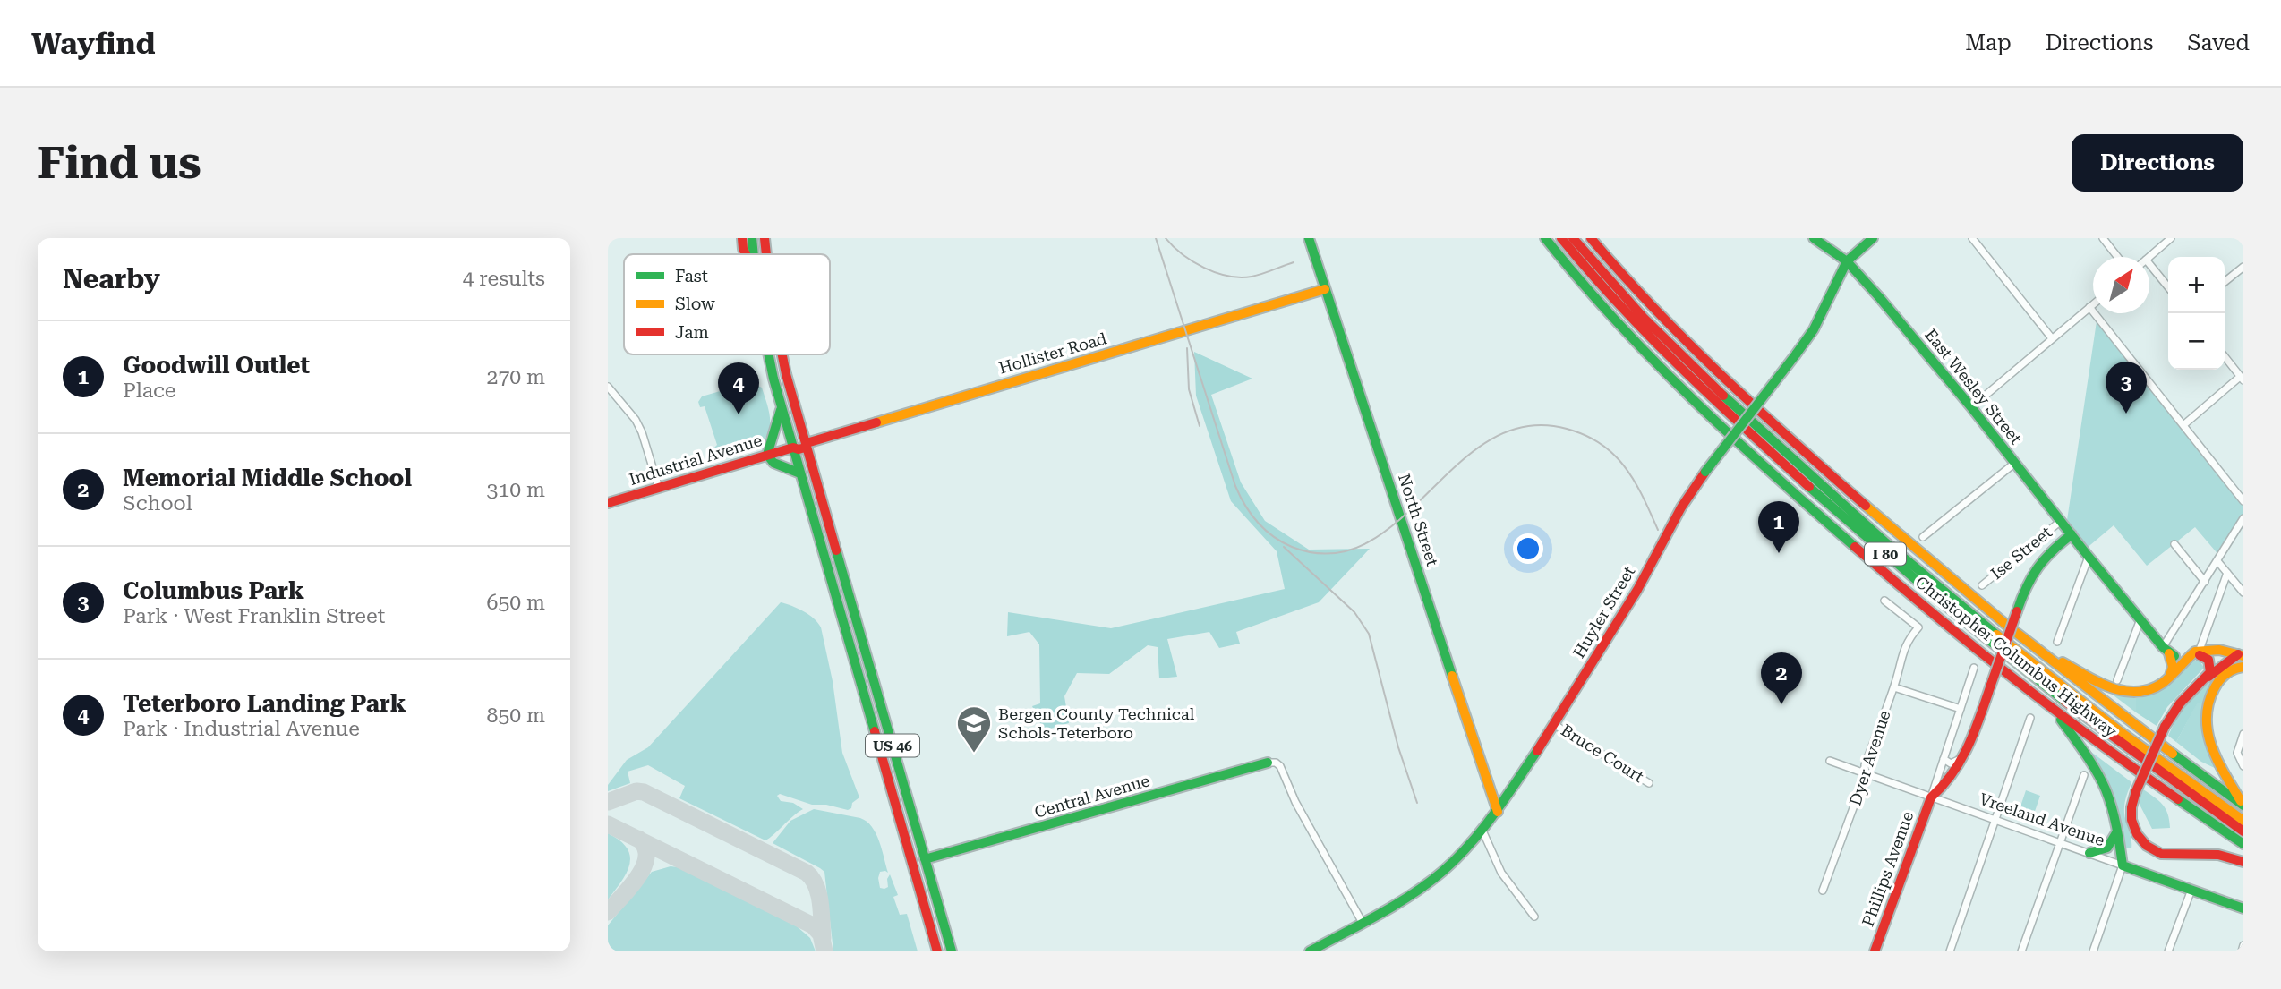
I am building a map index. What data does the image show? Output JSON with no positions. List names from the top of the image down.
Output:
{
  "streets": {
    "main road": [
      "Hollister Road",
      "East Wesley Street",
      "Industrial Avenue",
      "North Street",
      "I 80",
      "Huyler Street",
      "Christopher Columbus Highway",
      "US 46",
      "Central Avenue",
      "Vreeland Avenue",
      "Phillips Avenue"
    ],
    "street": ["Ise Street", "Bruce Court", "Dyer Avenue"]
  },
  "crossings": [
    ["Hollister Road", "Industrial Avenue"],
    ["Hollister Road", "North Street"],
    ["Hollister Road", "US 46"],
    ["East Wesley Street", "Ise Street"],
    ["East Wesley Street", "Huyler Street"],
    ["East Wesley Street", "Phillips Avenue"],
    ["Industrial Avenue", "US 46"],
    ["North Street", "Huyler Street"],
    ["Huyler Street", "Bruce Court"],
    ["US 46", "Central Avenue"],
    ["Dyer Avenue", "Vreeland Avenue"],
    ["Vreeland Avenue", "Phillips Avenue"]
  ],
  "places": {
    "school or university": ["Bergen County Technical Schols-Teterboro"]
  },
  "legend": ["Fast", "Slow", "Jam"],
  "north": "top right",
  "page": {
    "header": "Wayfind",
    "nav": ["Map", "Directions", "Saved"],
    "buttons": "Directions",
    "title": "Find us",
    "heading": ["Nearby", "4 results"],
    "map_buttons": ["+", "−"],
    "list": [
      {
        "mark": "1",
        "name": "Goodwill Outlet",
        "note": "Place",
        "value": "270 m"
      },
      {
        "mark": "2",
        "name": "Memorial Middle School",
        "note": "School",
        "value": "310 m"
      },
      {
        "mark": "3",
        "name": "Columbus Park",
        "note": "Park · West Franklin Street",
        "value": "650 m"
      },
      {
        "mark": "4",
        "name": "Teterboro Landing Park",
        "note": "Park · Industrial Avenue",
        "value": "850 m"
      }
    ],
    "pins": [
      "3",
      "4",
      "1",
      "2"
    ]
  }
}
